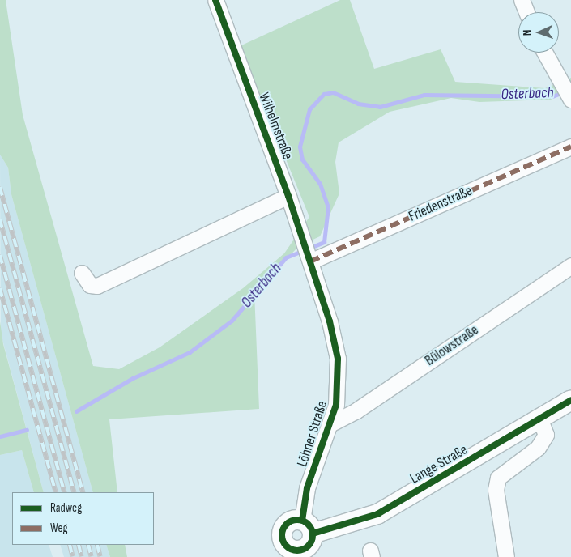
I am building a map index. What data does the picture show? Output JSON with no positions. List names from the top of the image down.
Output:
{
  "streets": {
    "street": [
      "Wilhelmstraße",
      "Friedenstraße",
      "Bülowstraße",
      "Löhner Straße",
      "Lange Straße"
    ]
  },
  "crossings": [
    ["Wilhelmstraße", "Friedenstraße"],
    ["Wilhelmstraße", "Löhner Straße"],
    ["Friedenstraße", "Löhner Straße"],
    ["Bülowstraße", "Löhner Straße"],
    ["Löhner Straße", "Lange Straße"]
  ],
  "water": ["Osterbach"],
  "legend": ["Radweg", "Weg"],
  "north": "left"
}
